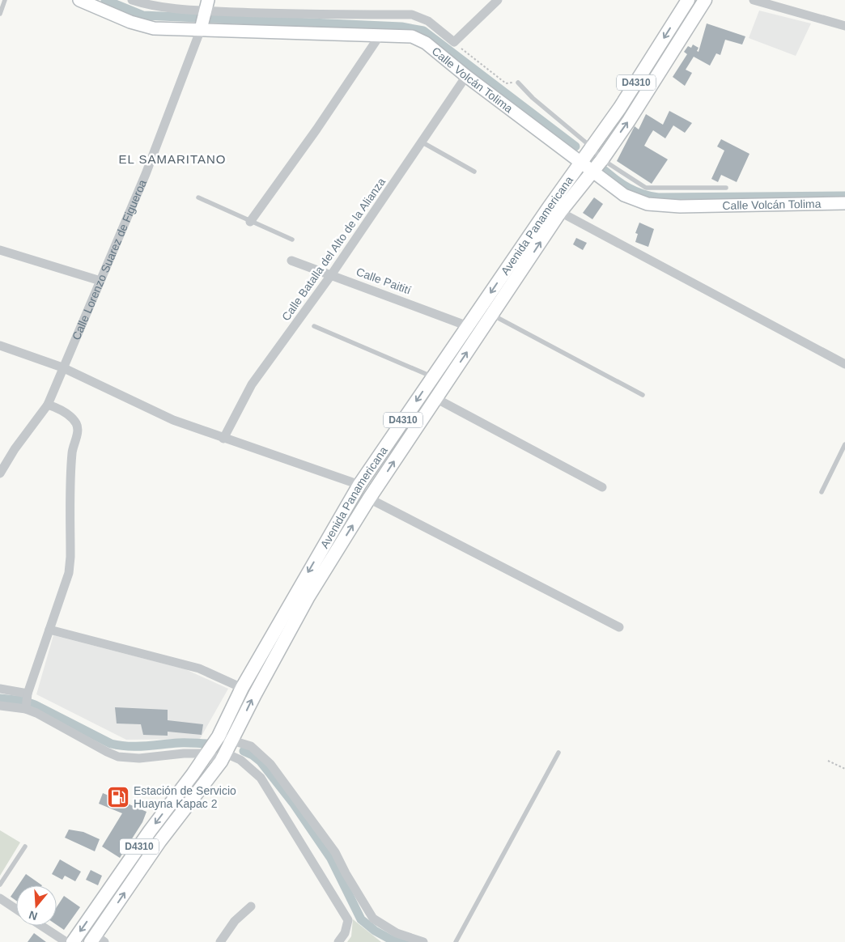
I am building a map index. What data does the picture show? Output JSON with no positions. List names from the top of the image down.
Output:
{
  "streets": {
    "main road": ["D4310", "Avenida Panamericana"],
    "street": [
      "Calle Volcán Tolima",
      "Calle Batalla del Alto de la Alianza",
      "Calle Lorenzo Suarez de Figueroa",
      "Calle Paitití"
    ]
  },
  "crossings": [
    ["Calle Volcán Tolima", "Avenida Panamericana"],
    ["Calle Volcán Tolima", "Calle Batalla del Alto de la Alianza"],
    ["Calle Volcán Tolima", "Calle Lorenzo Suarez de Figueroa"],
    ["Avenida Panamericana", "Calle Paitití"],
    ["Calle Batalla del Alto de la Alianza", "Calle Paitití"]
  ],
  "districts": ["EL SAMARITANO"],
  "places": {
    "fuel station": ["Estación de Servicio Huayna Kapac 2"]
  },
  "north": "bottom"
}
